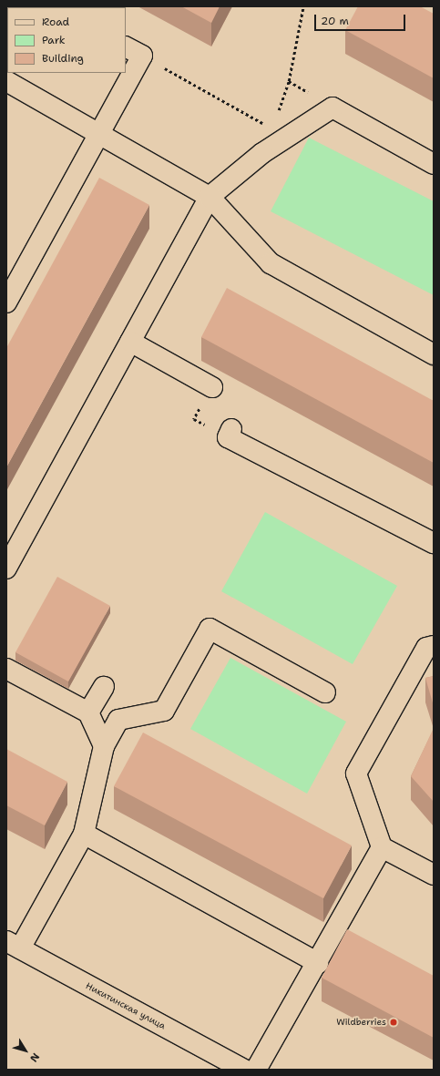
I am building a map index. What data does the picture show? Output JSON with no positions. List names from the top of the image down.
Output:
{
  "streets": {
    "street": ["Никитинская улица"]
  },
  "places": ["Wildberries"],
  "legend": ["Road", "Park", "Building"],
  "scale_bar": "20 m",
  "north": "bottom right"
}
